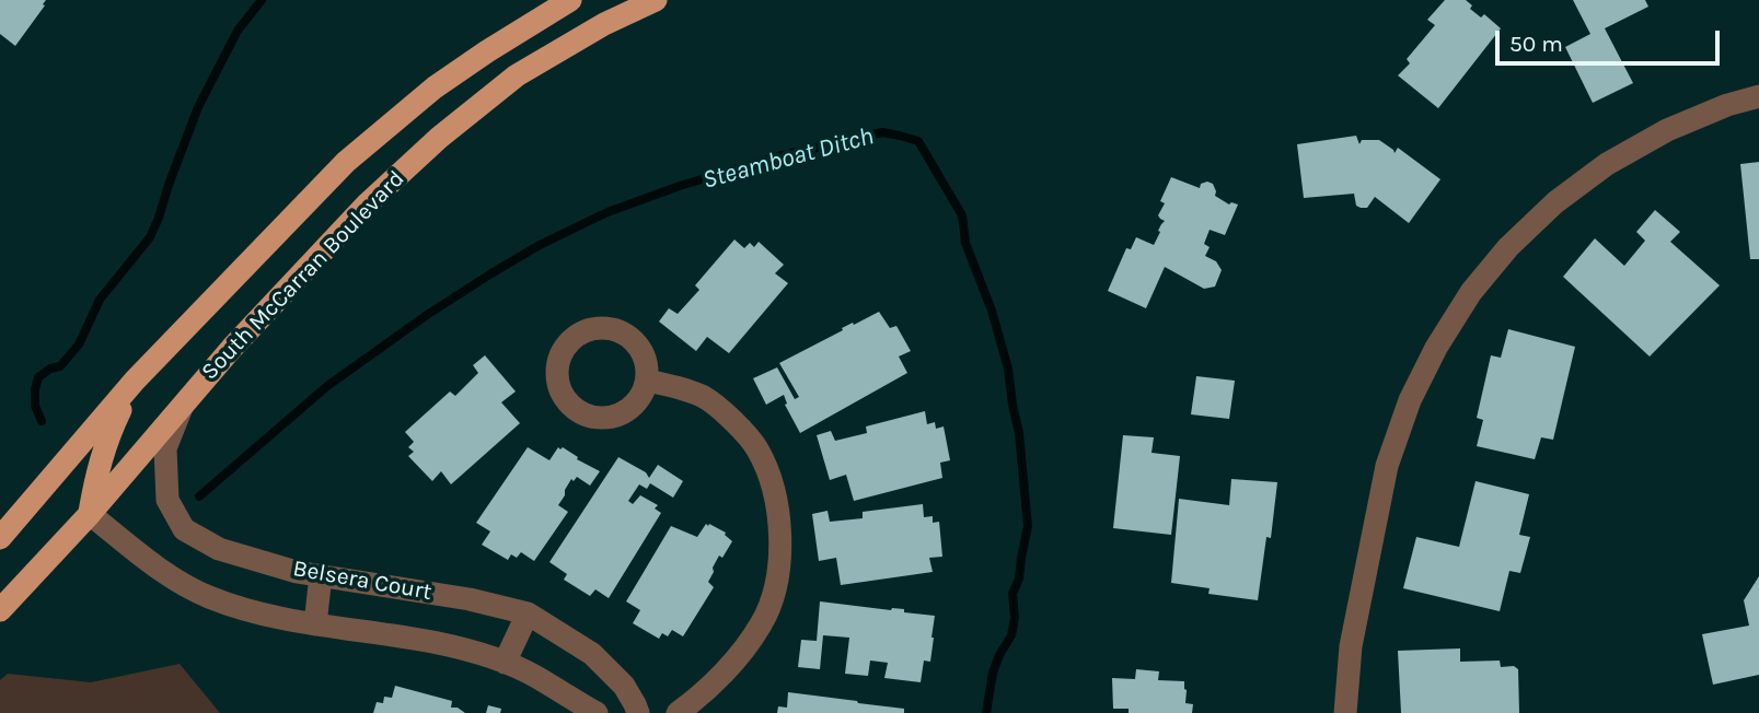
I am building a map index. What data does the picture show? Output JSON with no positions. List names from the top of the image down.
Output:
{
  "streets": {
    "main road": ["South McCarran Boulevard"],
    "street": ["Belsera Court"]
  },
  "crossings": [
    ["South McCarran Boulevard", "Belsera Court"]
  ],
  "water": ["Steamboat Ditch"],
  "scale_bar": "50 m"
}
